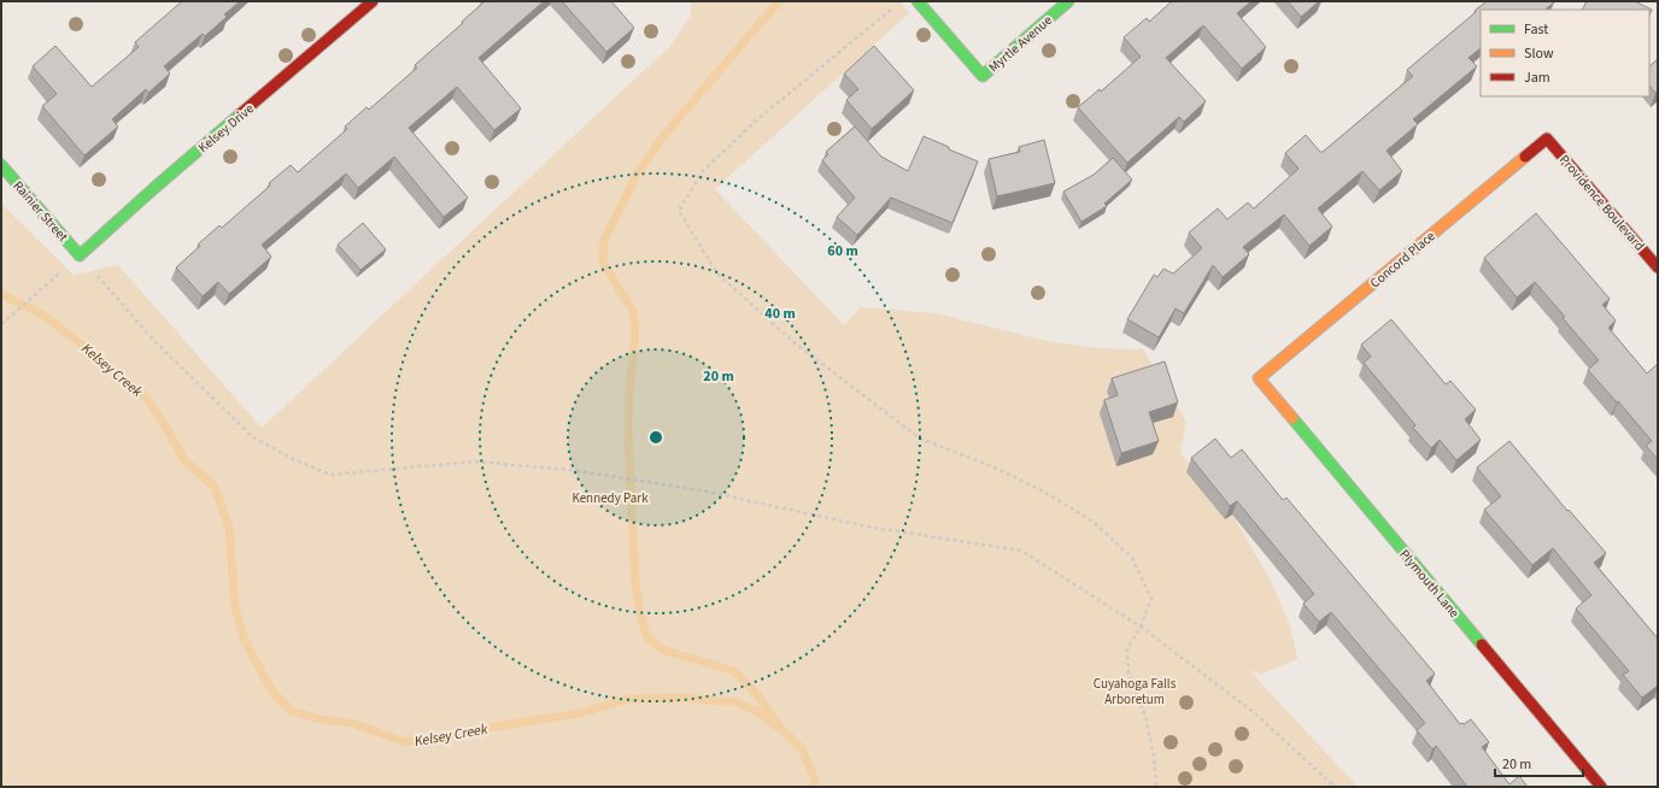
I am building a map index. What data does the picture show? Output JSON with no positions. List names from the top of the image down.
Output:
{
  "streets": {
    "street": [
      "Myrtle Avenue",
      "Kelsey Drive",
      "Providence Boulevard",
      "Rainier Street",
      "Concord Place",
      "Plymouth Lane"
    ]
  },
  "crossings": [
    ["Kelsey Drive", "Rainier Street"],
    ["Providence Boulevard", "Concord Place"],
    ["Concord Place", "Plymouth Lane"]
  ],
  "water": ["Kelsey Creek"],
  "parks": ["Kennedy Park", "Cuyahoga Falls Arboretum"],
  "legend": ["Fast", "Slow", "Jam"],
  "scale_bar": "20 m",
  "rings": ["60 m", "40 m", "20 m"]
}
